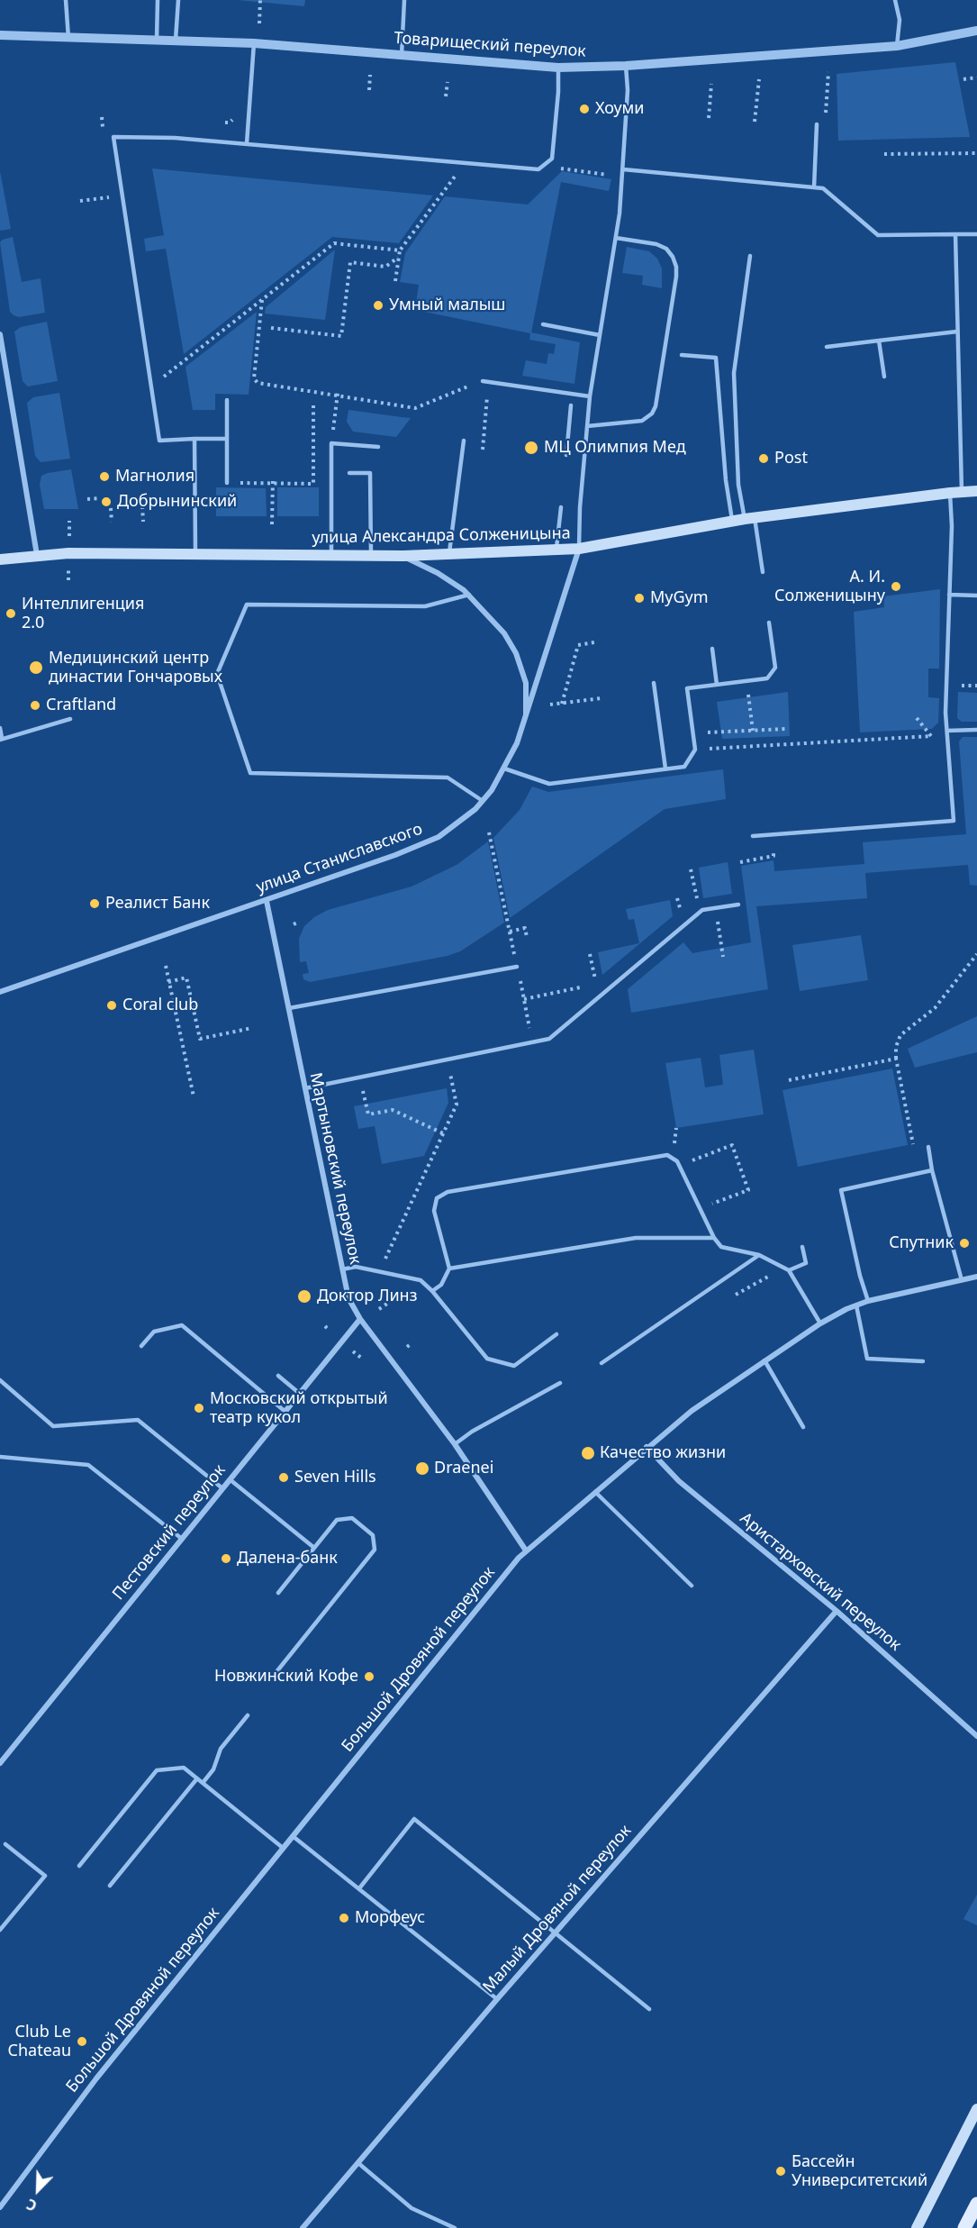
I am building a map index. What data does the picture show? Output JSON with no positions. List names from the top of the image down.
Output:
{
  "streets": {
    "main road": ["улица Александра Солженицына"],
    "street": [
      "Товарищеский переулок",
      "улица Станиславского",
      "Мартыновский переулок",
      "Пестовский переулок",
      "Аристарховский переулок",
      "Большой Дровяной переулок",
      "Малый Дровяной переулок"
    ]
  },
  "crossings": [
    ["улица Александра Солженицына", "улица Станиславского"],
    ["улица Станиславского", "Мартыновский переулок"],
    ["Мартыновский переулок", "Пестовский переулок"],
    ["Мартыновский переулок", "Большой Дровяной переулок"],
    ["Аристарховский переулок", "Большой Дровяной переулок"],
    ["Аристарховский переулок", "Малый Дровяной переулок"]
  ],
  "places": [
    "Хоуми",
    "Умный малыш",
    "МЦ Олимпия Мед",
    "Post",
    "Магнолия",
    "Добрынинский",
    "А. И. Солженицыну",
    "MyGym",
    "Интеллигенция 2.0",
    "Медицинский центр династии Гончаровых",
    "Craftland",
    "Реалист Банк",
    "Coral club",
    "Спутник",
    "Доктор Линз",
    "Московский открытый театр кукол",
    "Качество жизни",
    "Draenei",
    "Seven Hills",
    "Далена-банк",
    "Новжинский Кофе",
    "Морфеус",
    "Club Le Chateau",
    "Бассейн Университетский"
  ],
  "north": "bottom left"
}
